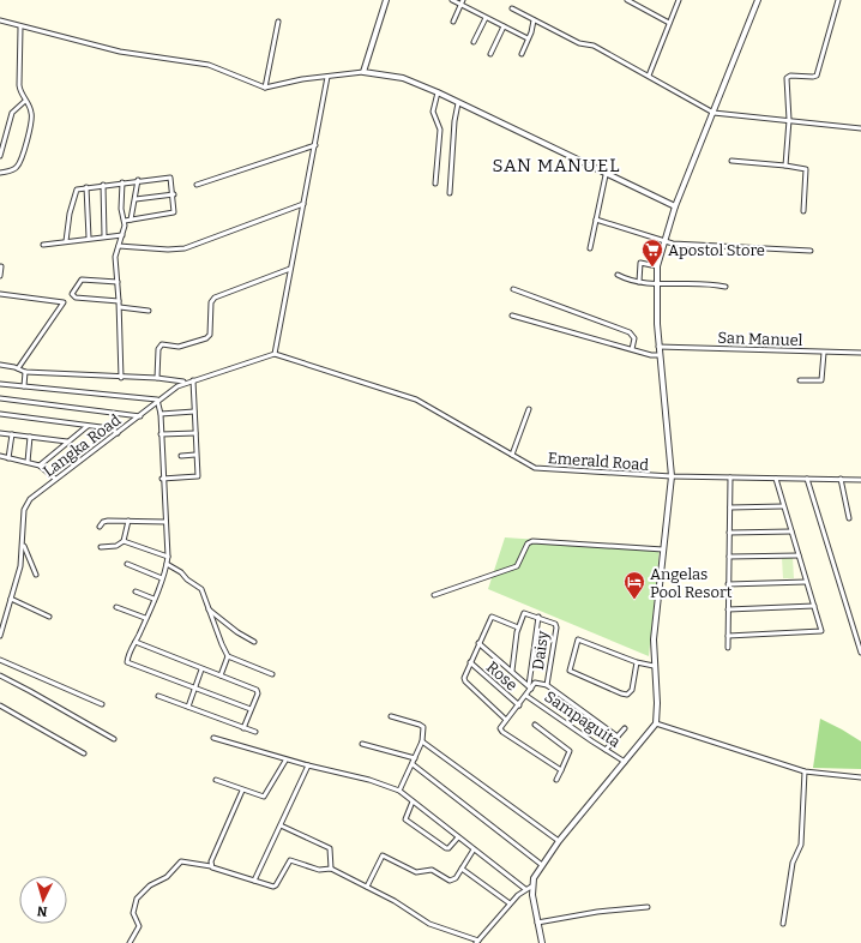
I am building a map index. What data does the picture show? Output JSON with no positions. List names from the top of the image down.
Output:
{
  "streets": {
    "street": [
      "San Manuel",
      "Langka Road",
      "Emerald Road",
      "Daisy",
      "Rose",
      "Sampaguita"
    ]
  },
  "crossings": [
    ["Langka Road", "Emerald Road"]
  ],
  "districts": ["SAN MANUEL"],
  "places": {
    "supermarket": ["Apostol Store"],
    "hotel": ["Angelas Pool Resort"]
  },
  "north": "bottom"
}
